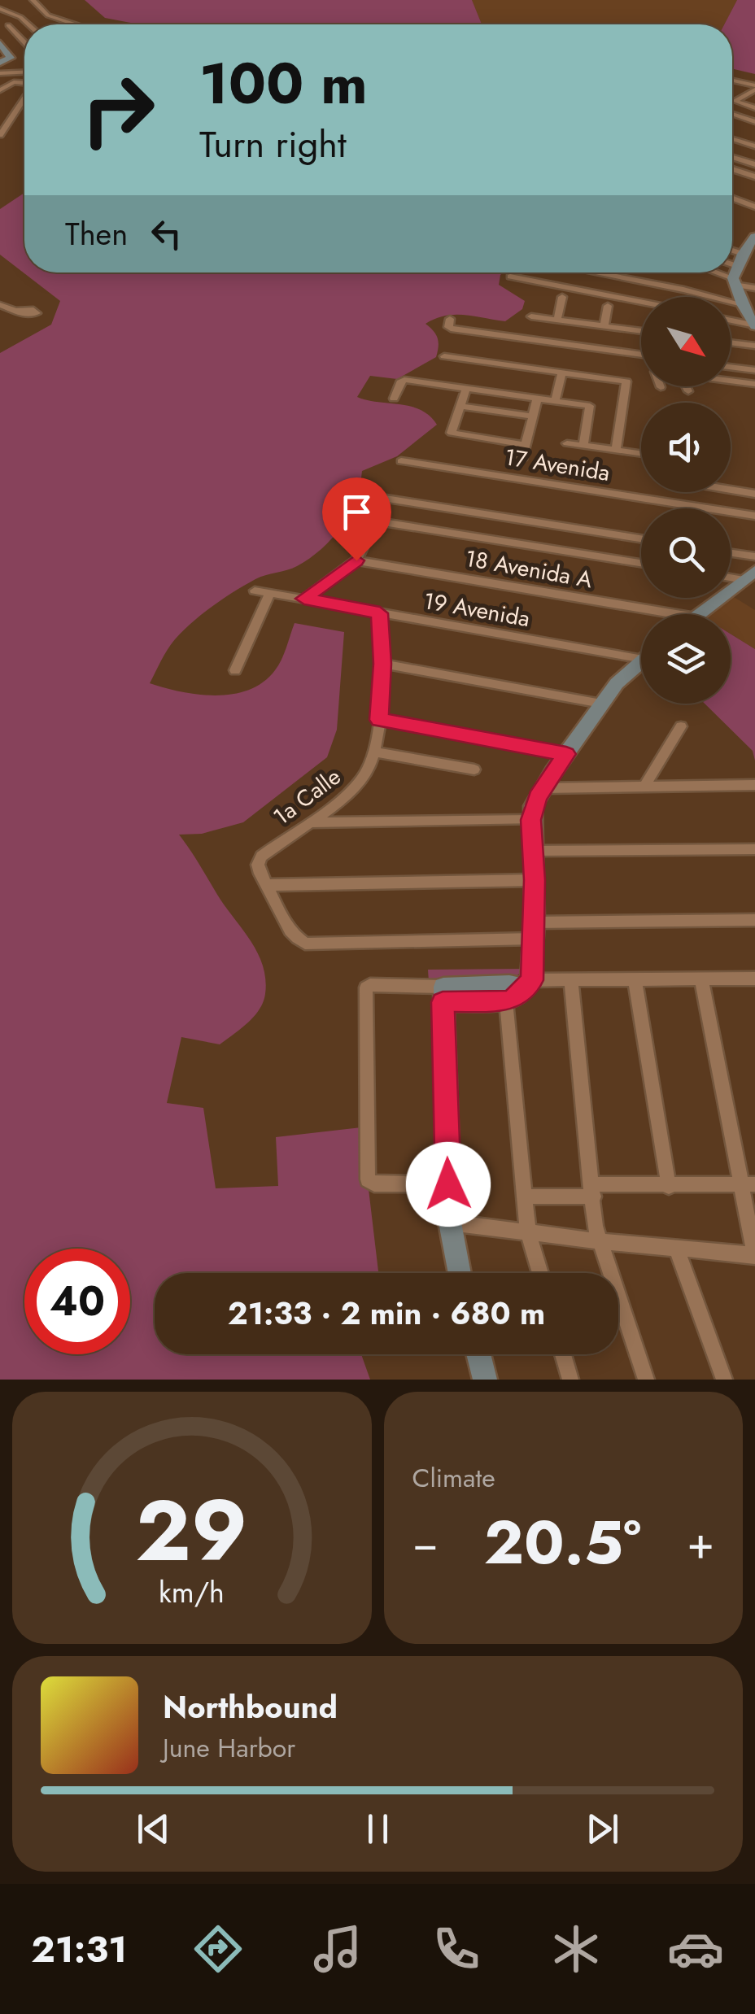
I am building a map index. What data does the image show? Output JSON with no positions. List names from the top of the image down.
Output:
{
  "streets": {
    "street": [
      "17 Avenida",
      "18 Avenida A",
      "19 Avenida",
      "1a Calle"
    ]
  },
  "crossings": [
    ["19 Avenida", "1a Calle"]
  ],
  "north": "bottom right",
  "page": {
    "turn": ["100 m", "Turn right"],
    "then": "Then",
    "limit": "40",
    "trip": "21:33 · 2 min · 680 m",
    "tile": "Climate",
    "heat": ["−", "20.5°", "+"],
    "song": ["Northbound", "June Harbor"],
    "tabs": "21:31",
    "gauge": ["29", "km/h"]
  }
}
